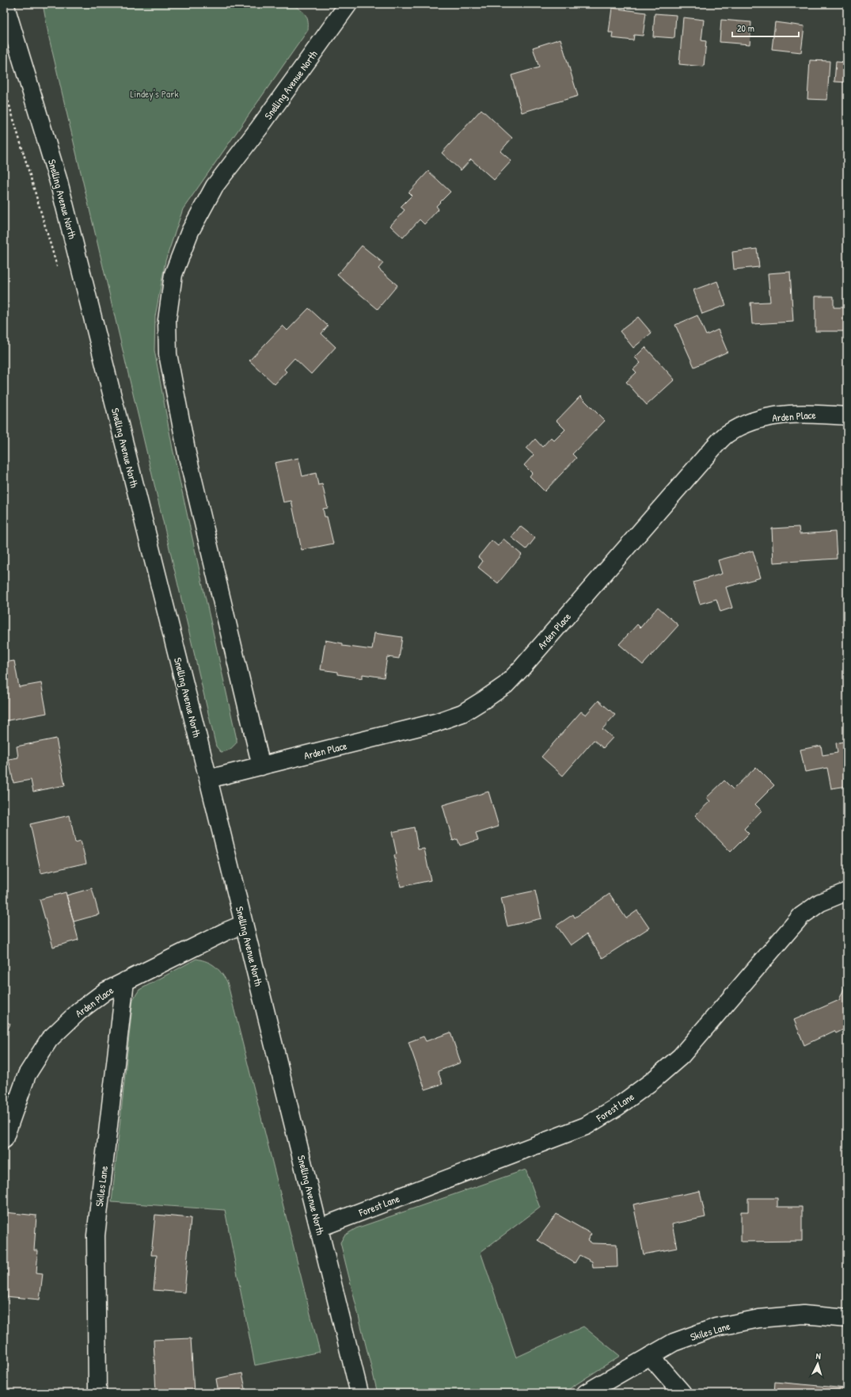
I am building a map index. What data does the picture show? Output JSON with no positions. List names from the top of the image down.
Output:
{
  "streets": {
    "street": [
      "Snelling Avenue North",
      "Arden Place",
      "Forest Lane",
      "Skiles Lane"
    ]
  },
  "crossings": [
    ["Snelling Avenue North", "Arden Place"],
    ["Snelling Avenue North", "Forest Lane"],
    ["Arden Place", "Skiles Lane"]
  ],
  "parks": ["Lindey's Park"],
  "scale_bar": "20 m",
  "north": "top"
}
